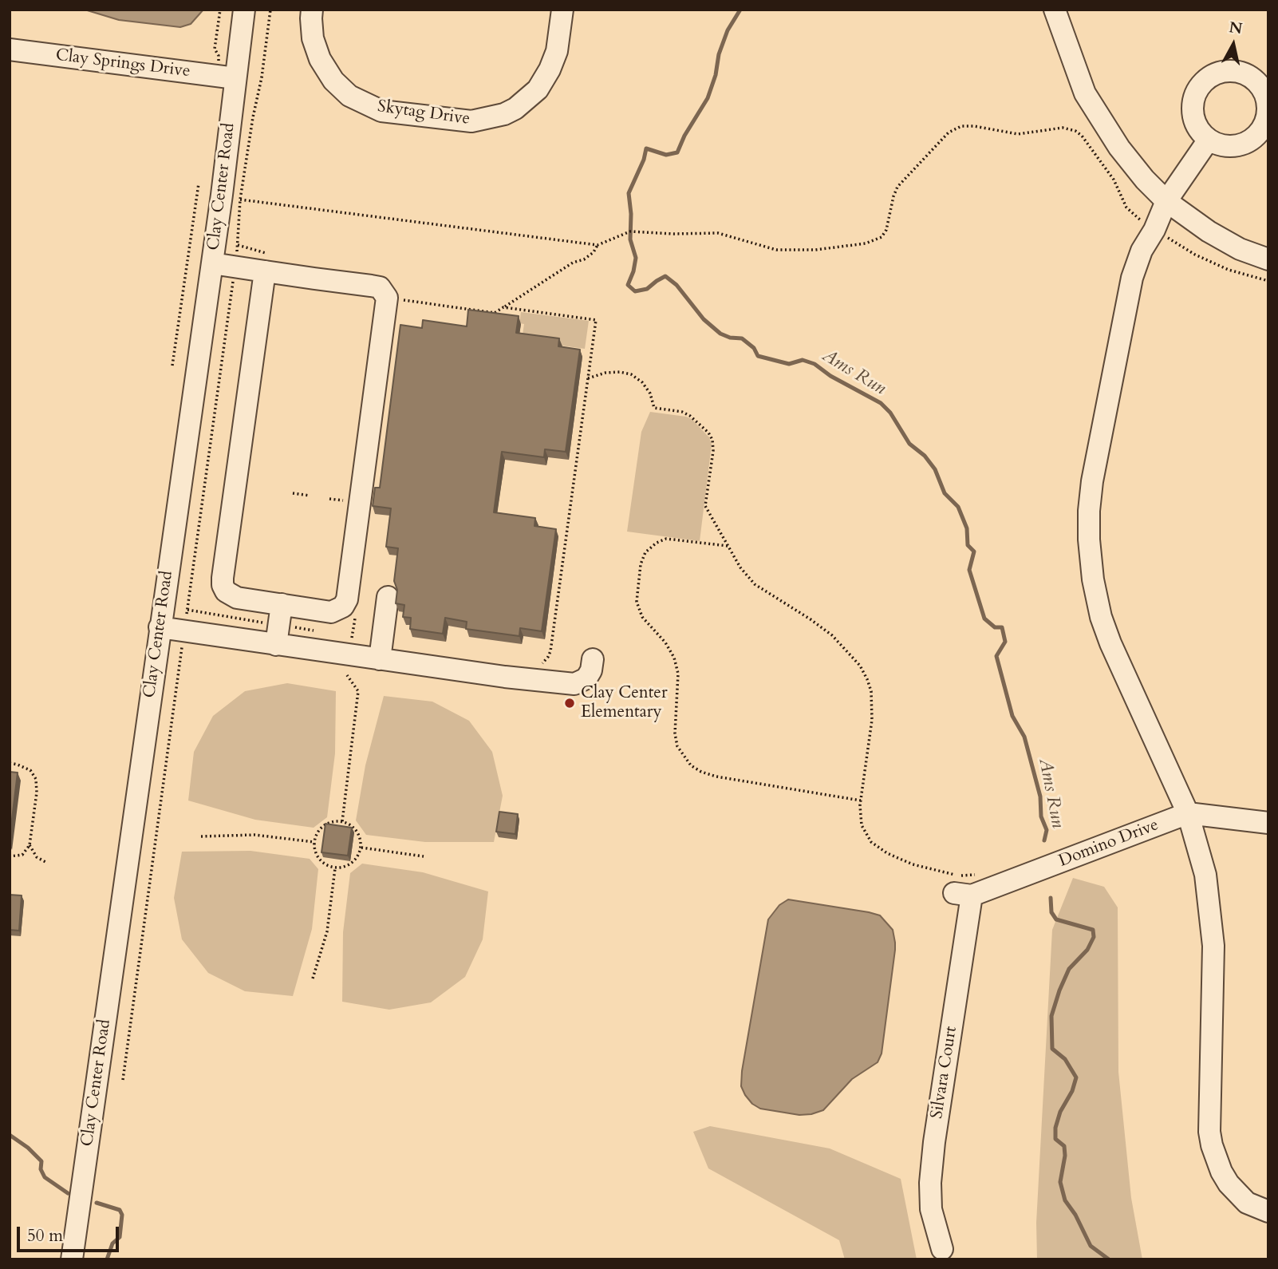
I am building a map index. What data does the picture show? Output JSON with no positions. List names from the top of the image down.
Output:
{
  "streets": {
    "street": [
      "Clay Springs Drive",
      "Skytag Drive",
      "Clay Center Road",
      "Domino Drive",
      "Silvara Court"
    ]
  },
  "crossings": [
    ["Clay Springs Drive", "Clay Center Road"],
    ["Domino Drive", "Silvara Court"]
  ],
  "water": ["Ams Run"],
  "places": ["Clay Center Elementary"],
  "scale_bar": "50 m",
  "north": "top"
}
